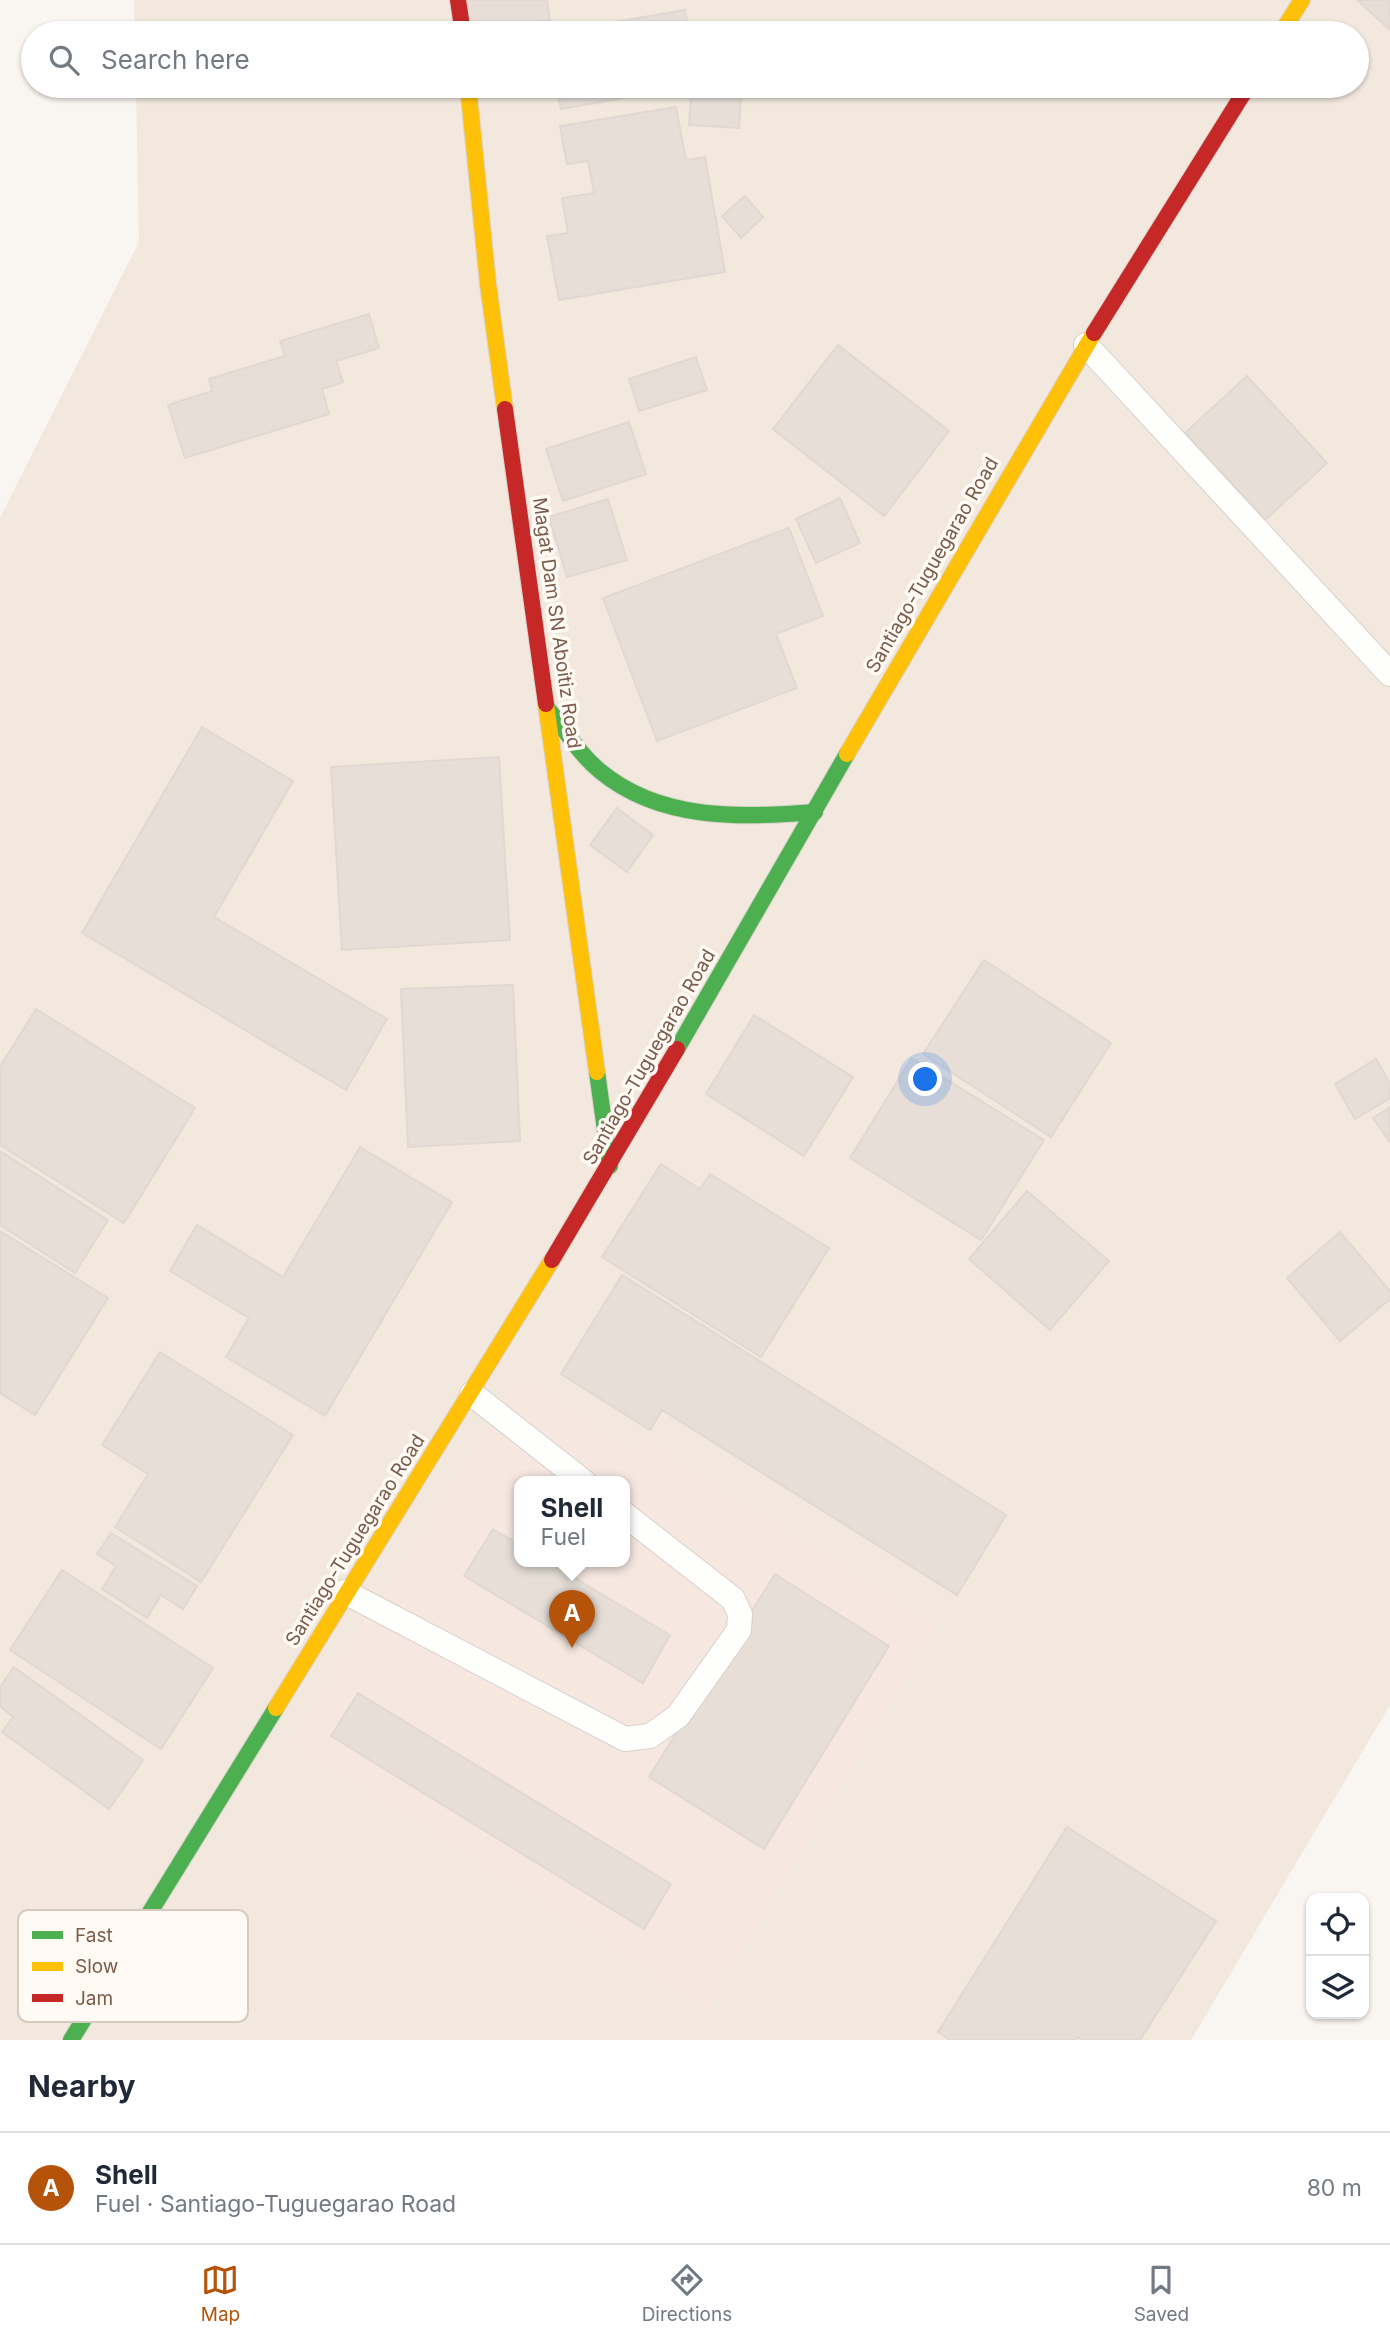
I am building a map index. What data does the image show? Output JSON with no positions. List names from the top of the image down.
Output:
{
  "streets": {
    "main road": ["Santiago-Tuguegarao Road", "Magat Dam SN Aboitiz Road"]
  },
  "crossings": [
    ["Santiago-Tuguegarao Road", "Magat Dam SN Aboitiz Road"]
  ],
  "legend": ["Fast", "Slow", "Jam"],
  "page": {
    "search": "Search here",
    "popup": ["Shell", "Fuel"],
    "pins": "A",
    "heading": "Nearby",
    "list": [
      {
        "mark": "A",
        "name": "Shell",
        "note": "Fuel · Santiago-Tuguegarao Road",
        "value": "80 m"
      }
    ],
    "nav": ["Map", "Directions", "Saved"]
  }
}
